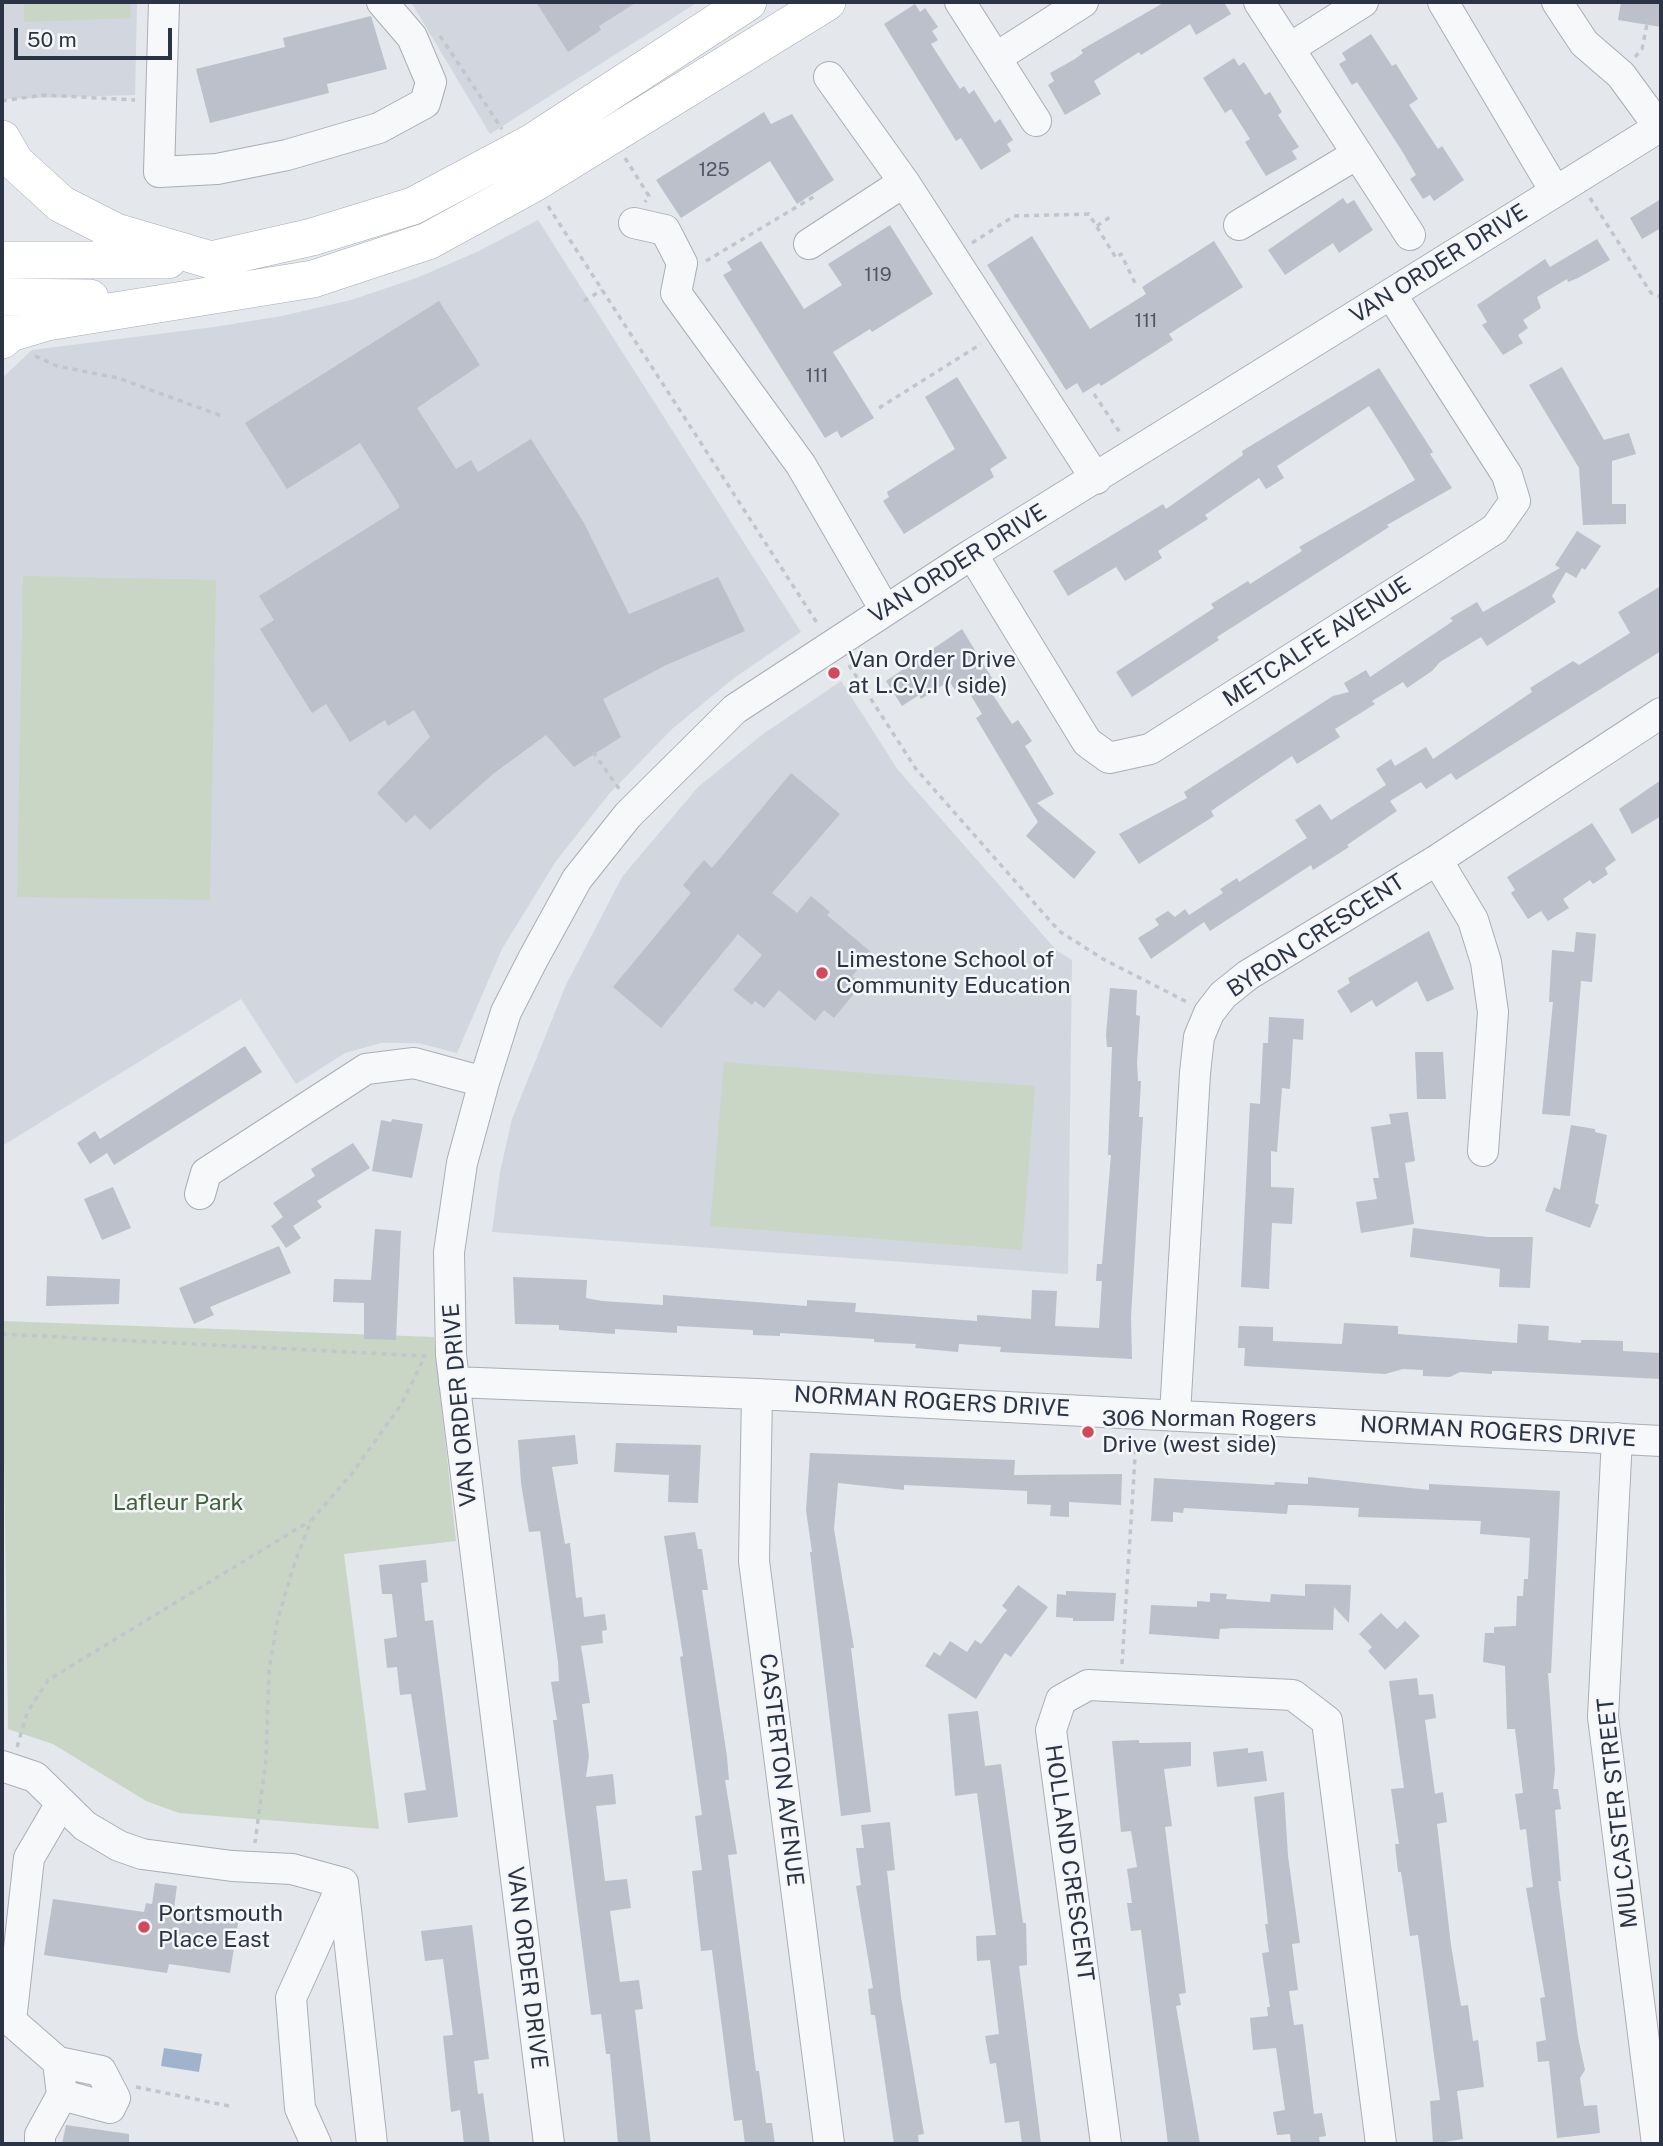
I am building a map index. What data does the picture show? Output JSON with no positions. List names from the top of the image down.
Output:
{
  "streets": {
    "street": [
      "VAN ORDER DRIVE",
      "METCALFE AVENUE",
      "BYRON CRESCENT",
      "NORMAN ROGERS DRIVE",
      "CASTERTON AVENUE",
      "MULCASTER STREET",
      "HOLLAND CRESCENT"
    ]
  },
  "crossings": [
    ["VAN ORDER DRIVE", "METCALFE AVENUE"],
    ["VAN ORDER DRIVE", "NORMAN ROGERS DRIVE"],
    ["BYRON CRESCENT", "NORMAN ROGERS DRIVE"],
    ["NORMAN ROGERS DRIVE", "CASTERTON AVENUE"],
    ["NORMAN ROGERS DRIVE", "MULCASTER STREET"]
  ],
  "parks": ["Lafleur Park"],
  "places": [
    "Van Order Drive at L.C.V.I ( side)",
    "Limestone School of Community Education",
    "306 Norman Rogers Drive (west side)",
    "Portsmouth Place East"
  ],
  "house_numbers": [
    "125",
    "119",
    "111",
    "111"
  ],
  "scale_bar": "50 m"
}
